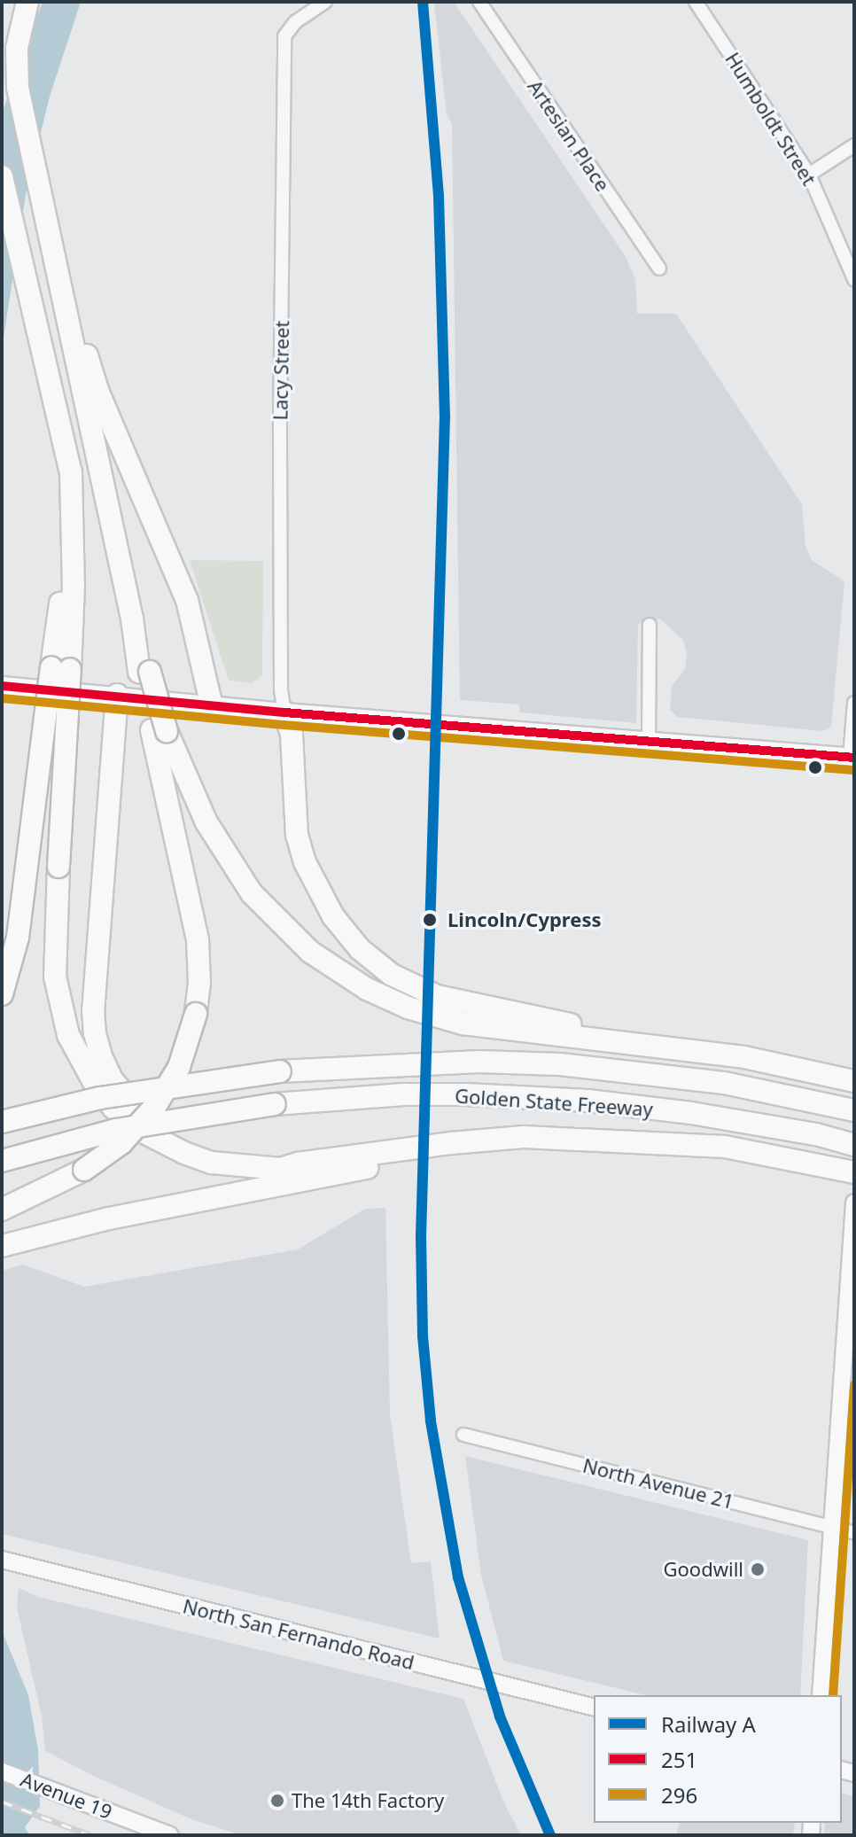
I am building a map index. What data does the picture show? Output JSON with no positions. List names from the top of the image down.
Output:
{
  "streets": {
    "highway": ["Golden State Freeway"],
    "street": [
      "Humboldt Street",
      "Artesian Place",
      "Lacy Street",
      "North Avenue 21",
      "North San Fernando Road",
      "Avenue 19"
    ]
  },
  "places": ["Lincoln/Cypress", "Goodwill", "The 14th Factory"],
  "lines": ["rail line A", "transit line 251", "transit line 296"],
  "legend": ["Railway A", "251", "296"]
}
